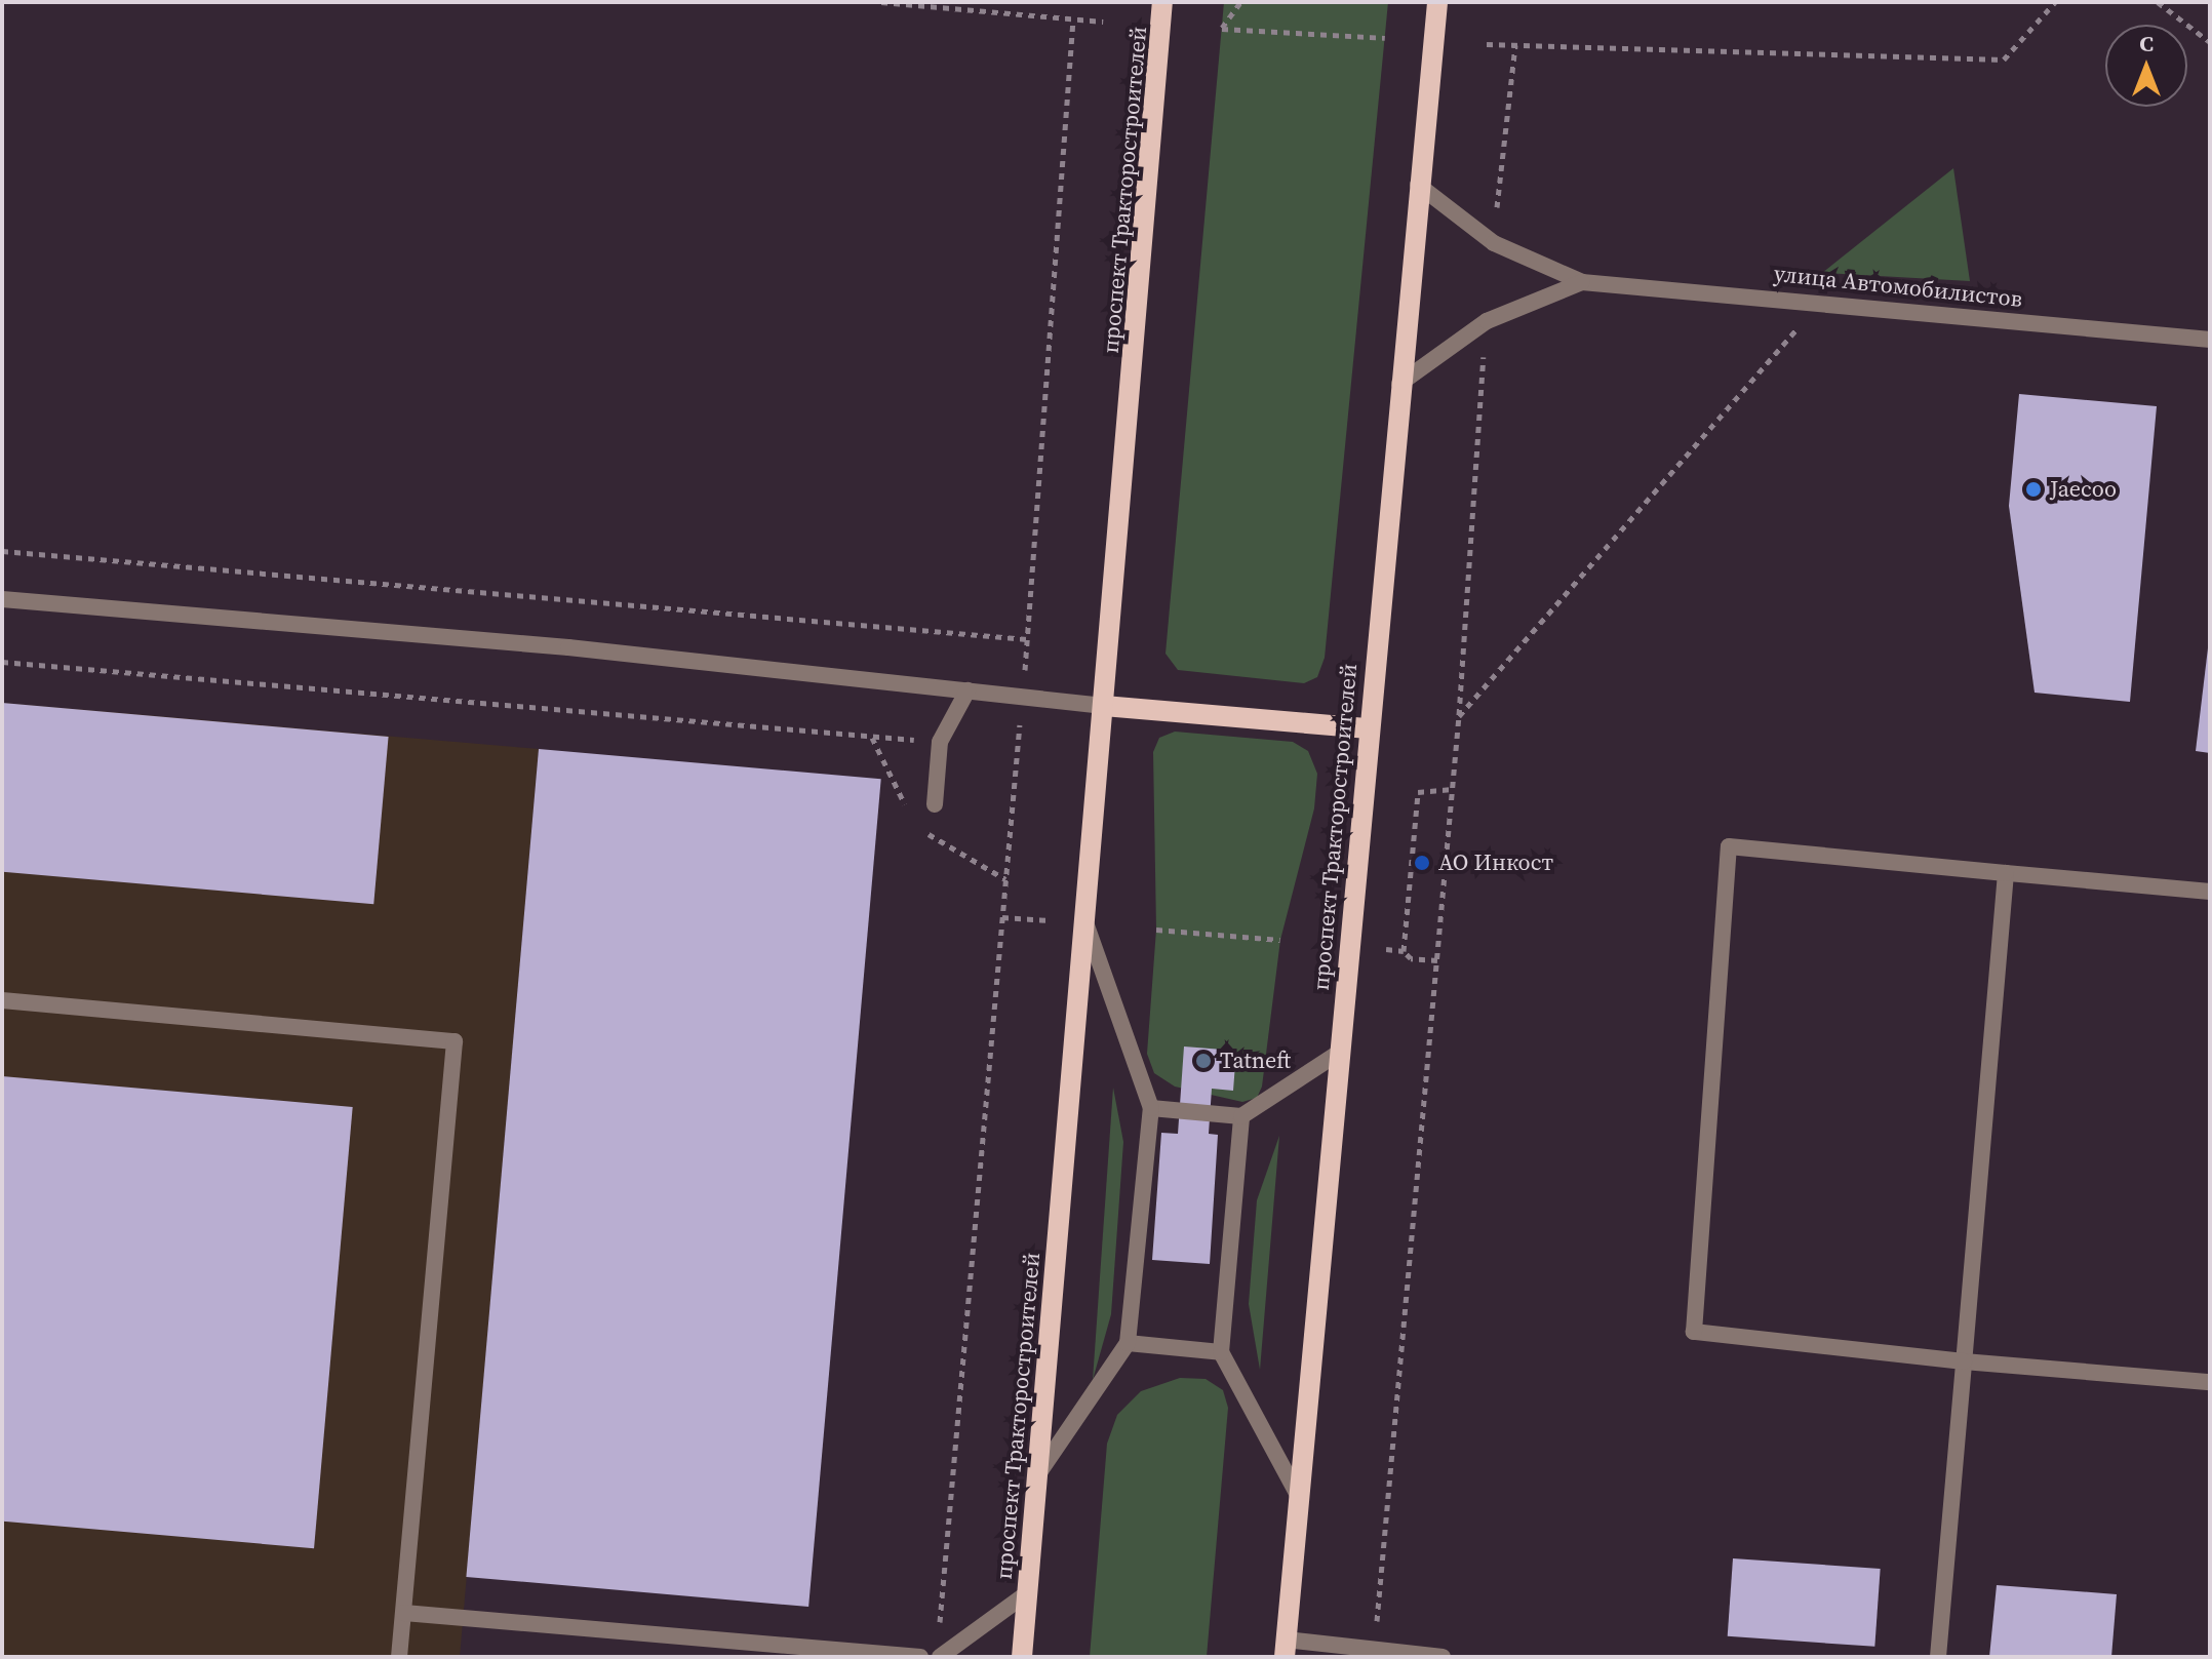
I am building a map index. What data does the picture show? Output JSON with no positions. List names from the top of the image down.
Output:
{
  "streets": {
    "main road": ["проспект Тракторостроителей"],
    "lane": ["улица Автомобилистов"]
  },
  "crossings": [
    ["проспект Тракторостроителей", "улица Автомобилистов"]
  ],
  "places": ["Jaecoo", "АО Инкост", "Tatneft"],
  "north": "top"
}
